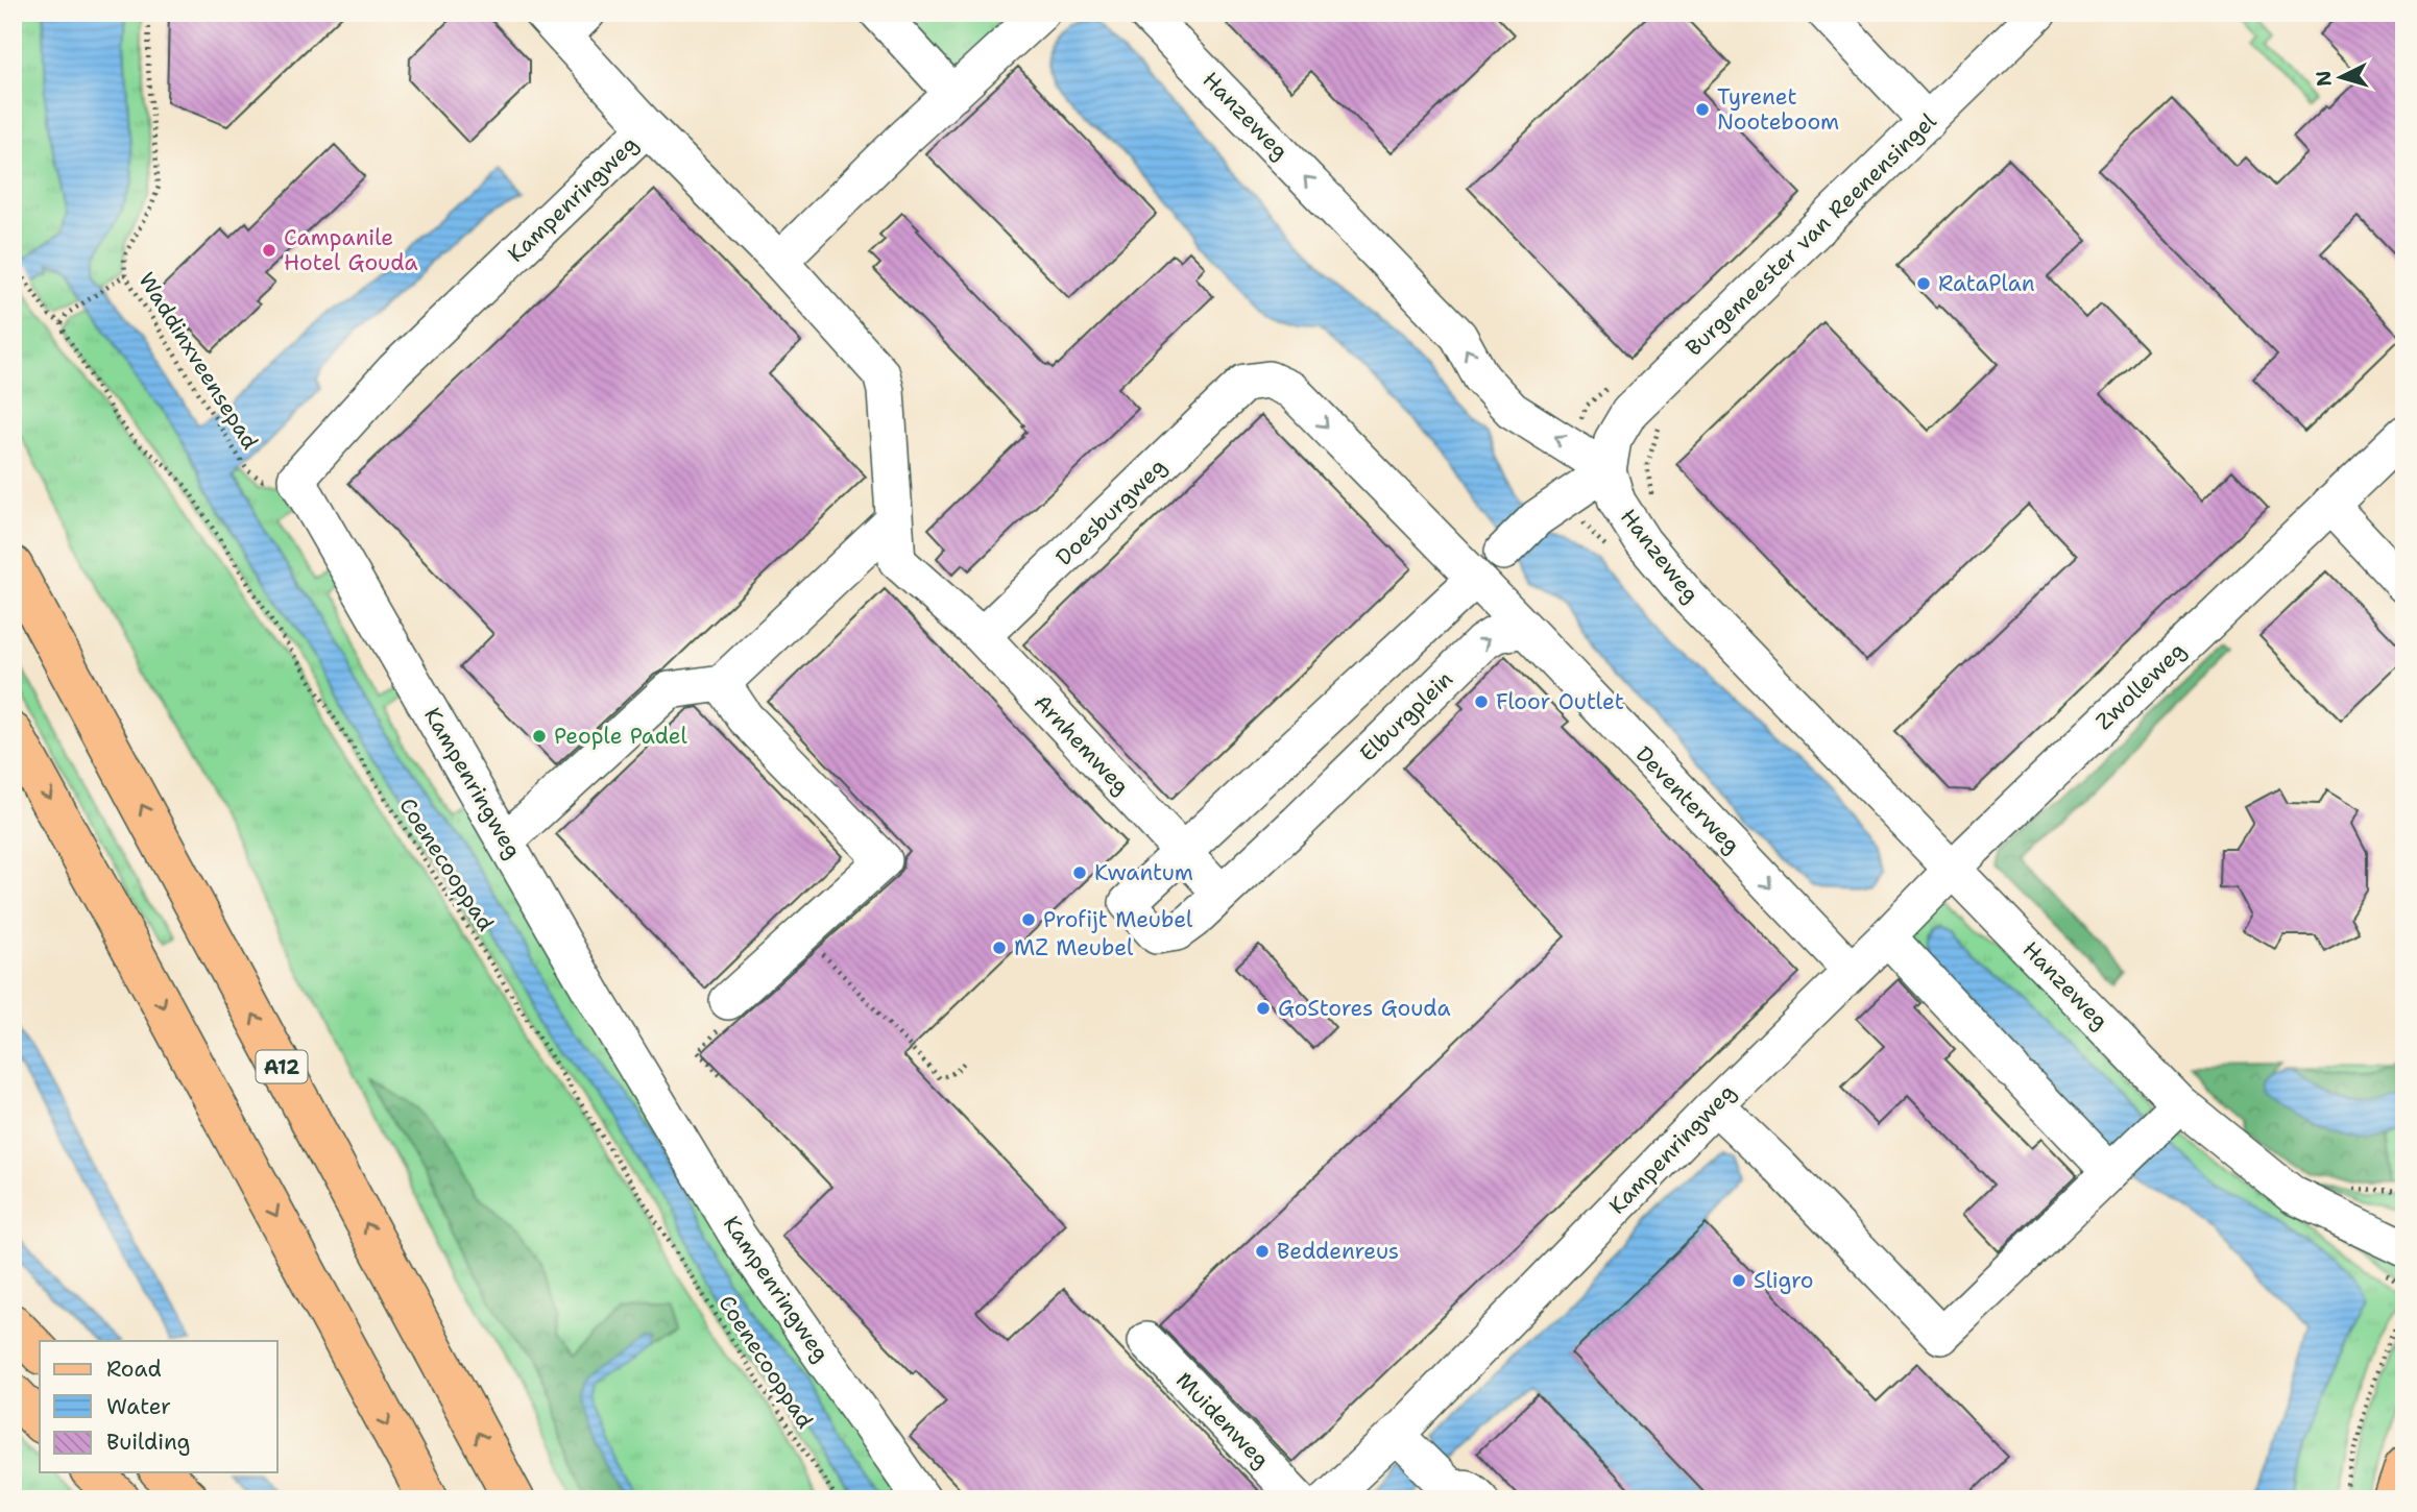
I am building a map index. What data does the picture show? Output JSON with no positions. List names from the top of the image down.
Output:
{
  "streets": {
    "main road": ["A12"],
    "street": [
      "Hanzeweg",
      "Kampenringweg",
      "Burgemeester van Reenensingel",
      "Doesburgweg",
      "Zwolleweg",
      "Elburgplein",
      "Arnhemweg",
      "Deventerweg",
      "Muidenweg"
    ],
    "path": ["Waddinxveensepad", "Coenecooppad"]
  },
  "crossings": [
    ["Hanzeweg", "Kampenringweg"],
    ["Hanzeweg", "Burgemeester van Reenensingel"],
    ["Hanzeweg", "Zwolleweg"],
    ["Kampenringweg", "Zwolleweg"],
    ["Kampenringweg", "Deventerweg"],
    ["Doesburgweg", "Elburgplein"],
    ["Doesburgweg", "Arnhemweg"],
    ["Doesburgweg", "Deventerweg"],
    ["Elburgplein", "Arnhemweg"],
    ["Elburgplein", "Deventerweg"]
  ],
  "one_way": ["Deventerweg"],
  "places": [
    "Tyrenet Nooteboom",
    "Campanile Hotel Gouda",
    "RataPlan",
    "Floor Outlet",
    "People Padel",
    "Kwantum",
    "Profijt Meubel",
    "MZ Meubel",
    "GoStores Gouda",
    "Beddenreus",
    "Sligro"
  ],
  "legend": ["Road", "Water", "Building"],
  "north": "left"
}
